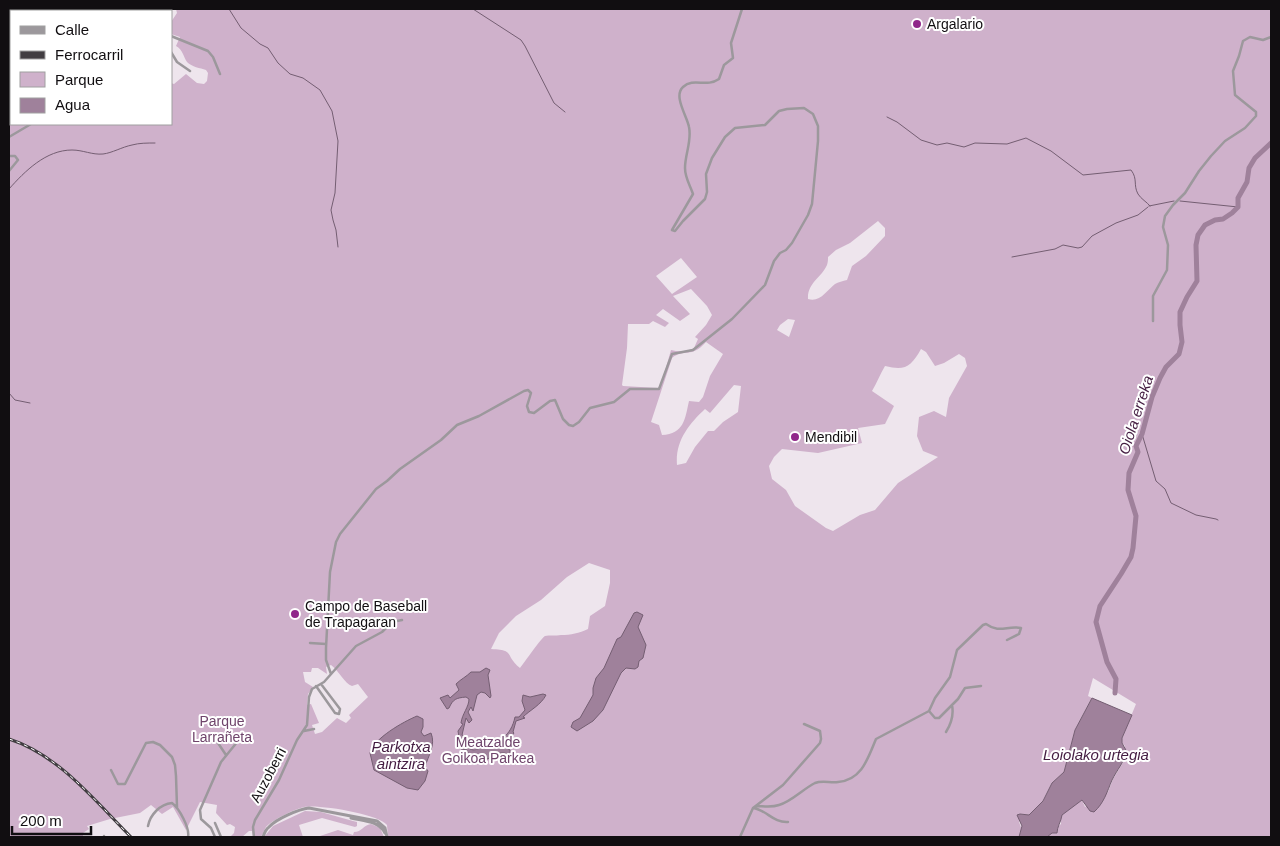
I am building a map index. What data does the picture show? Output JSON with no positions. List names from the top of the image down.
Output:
{
  "streets": {
    "street": ["Auzoberri"]
  },
  "water": ["Oiola erreka", "Parkotxa aintzira", "Loiolako urtegia"],
  "parks": ["Parque Larrañeta", "Meatzalde Goikoa Parkea"],
  "places": ["Argalario", "Mendibil", "Campo de Baseball de Trapagaran"],
  "legend": [
    "Calle",
    "Ferrocarril",
    "Parque",
    "Agua"
  ],
  "scale_bar": "200 m"
}
